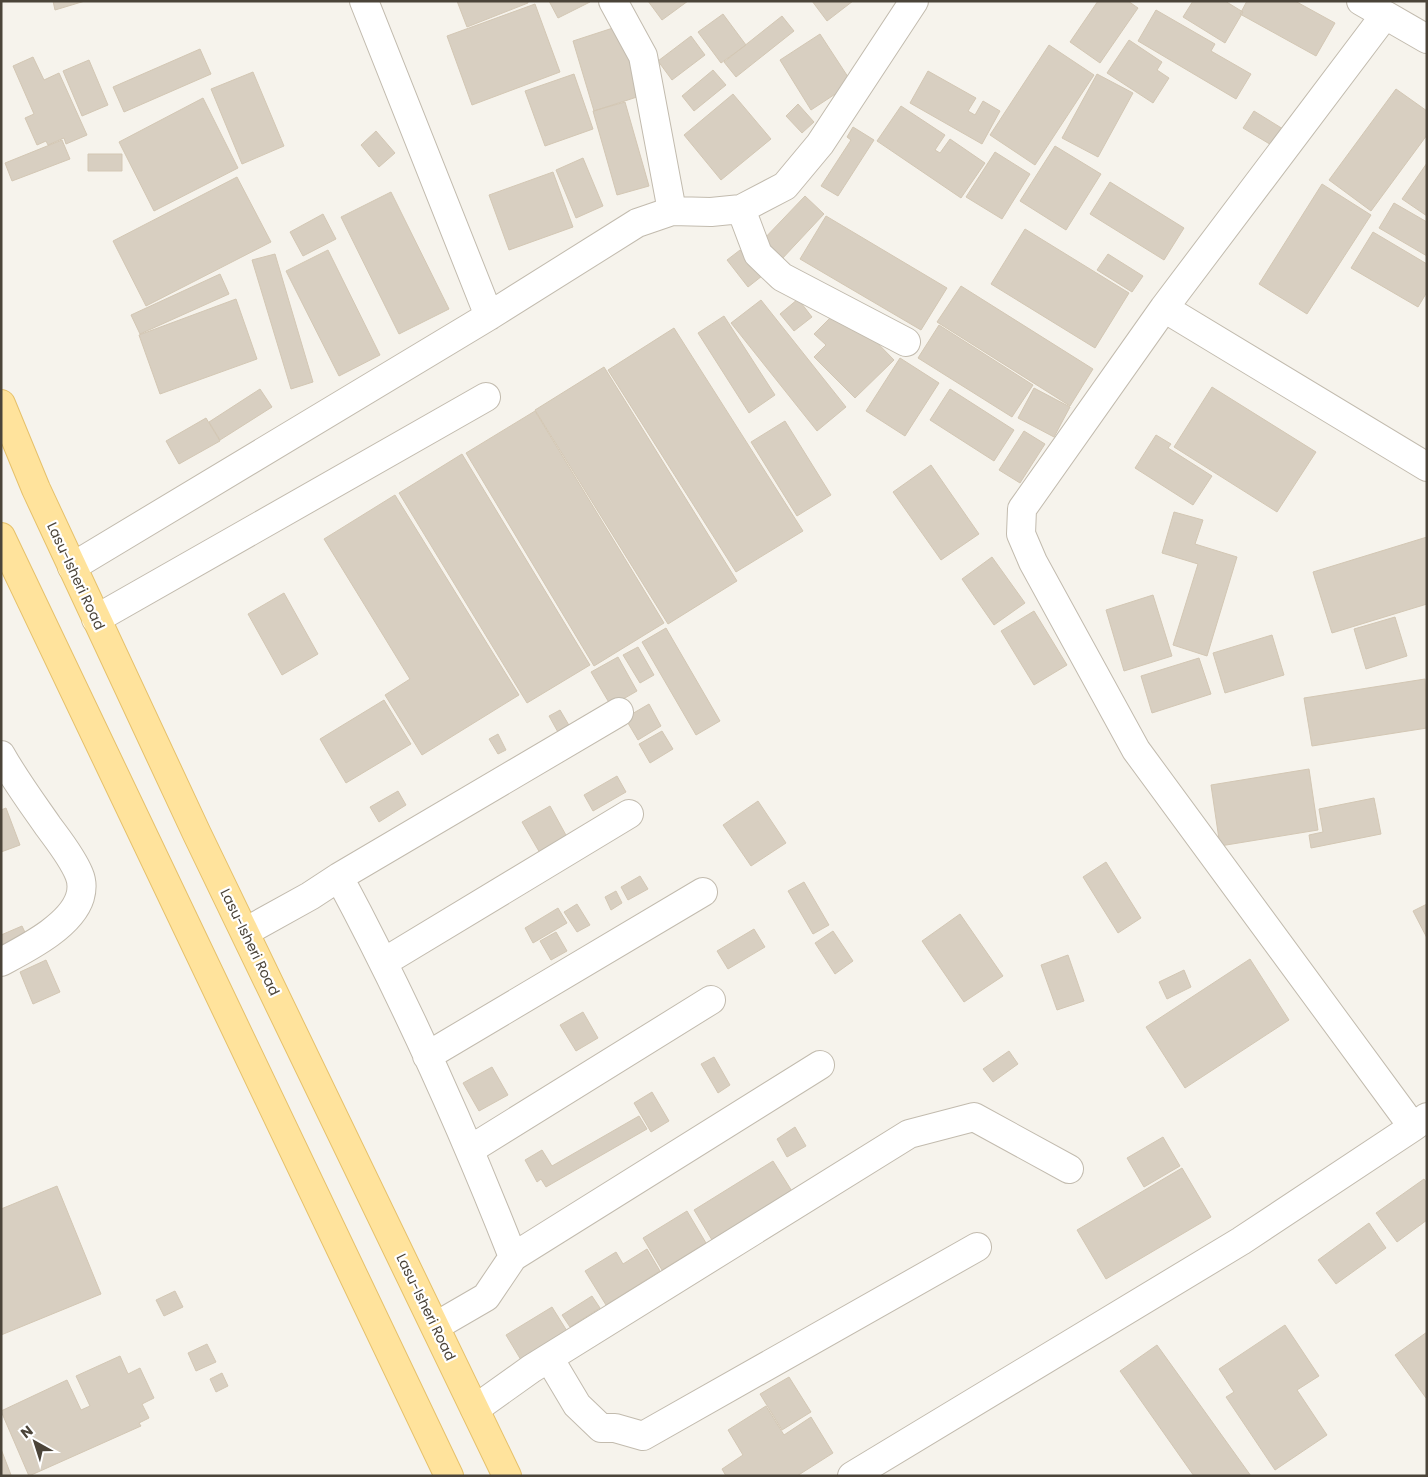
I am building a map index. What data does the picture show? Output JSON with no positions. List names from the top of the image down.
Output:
{
  "streets": {
    "main road": ["Lasu-Isheri Road"]
  },
  "north": "top left"
}
